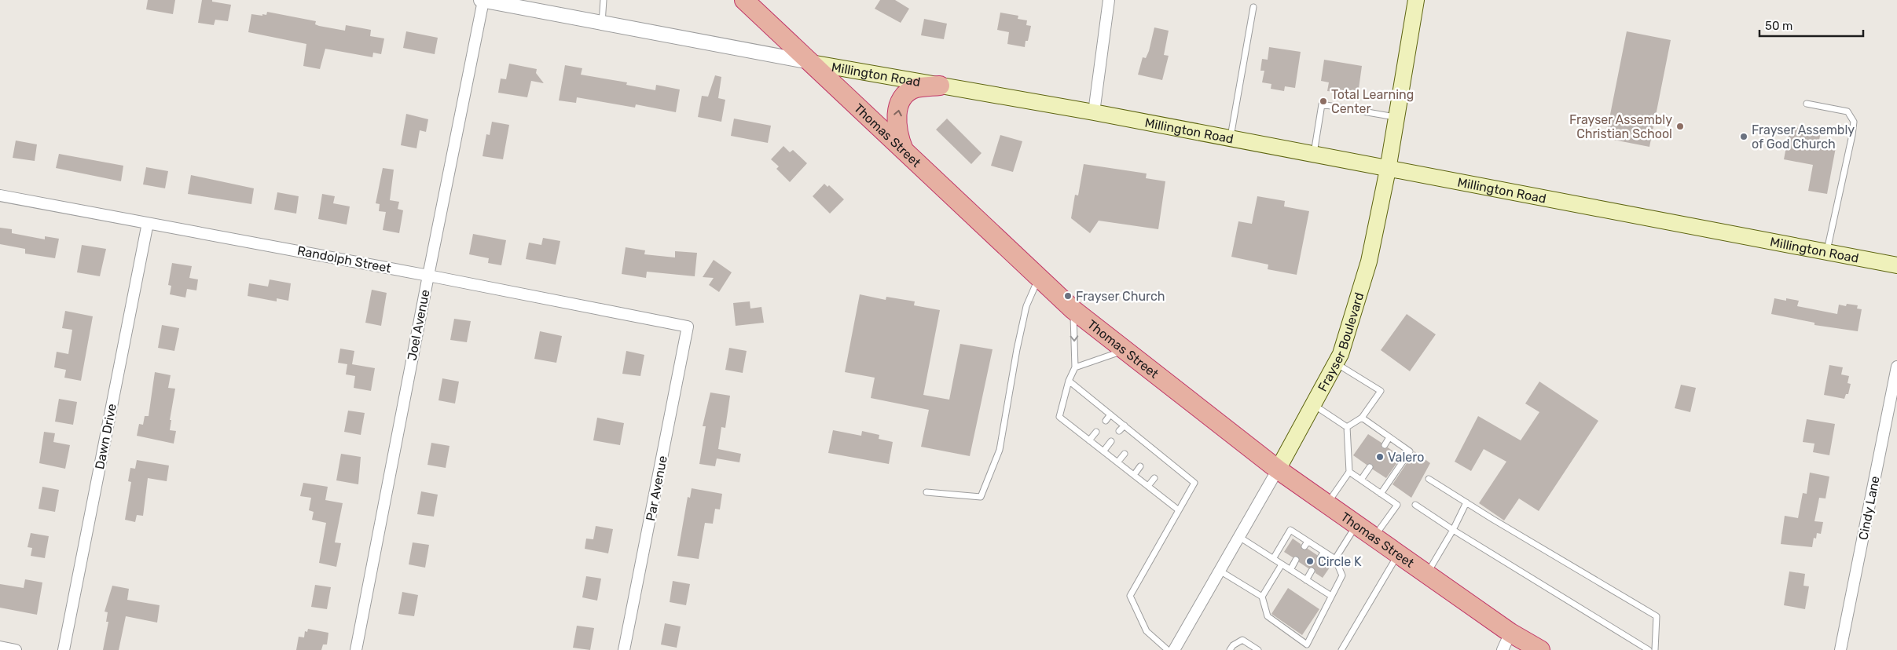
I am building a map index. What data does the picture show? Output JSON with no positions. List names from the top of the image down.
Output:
{
  "streets": {
    "highway": ["Thomas Street"],
    "main road": ["Millington Road", "Frayser Boulevard"],
    "street": [
      "Randolph Street",
      "Joel Avenue",
      "Dawn Drive",
      "Par Avenue",
      "Cindy Lane"
    ]
  },
  "crossings": [
    ["Millington Road", "Thomas Street"],
    ["Millington Road", "Joel Avenue"],
    ["Millington Road", "Frayser Boulevard"],
    ["Thomas Street", "Frayser Boulevard"],
    ["Randolph Street", "Joel Avenue"],
    ["Randolph Street", "Dawn Drive"],
    ["Randolph Street", "Par Avenue"]
  ],
  "places": [
    "Total Learning Center",
    "Frayser Assembly Christian School",
    "Frayser Assembly of God Church",
    "Frayser Church",
    "Valero",
    "Circle K"
  ],
  "scale_bar": "50 m"
}
